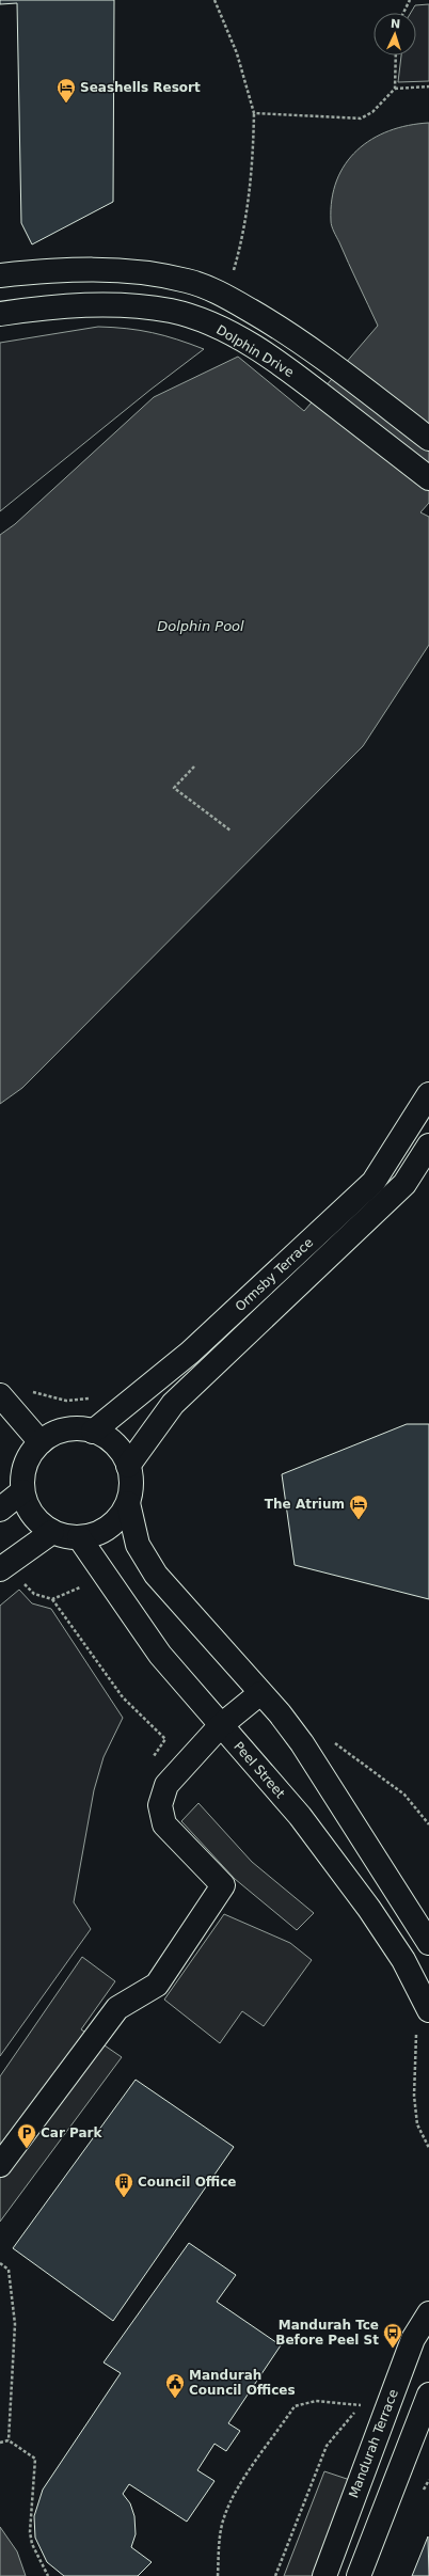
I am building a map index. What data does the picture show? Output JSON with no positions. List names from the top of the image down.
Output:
{
  "streets": {
    "street": [
      "Dolphin Drive",
      "Ormsby Terrace",
      "Peel Street",
      "Mandurah Terrace"
    ]
  },
  "crossings": [
    ["Ormsby Terrace", "Peel Street"]
  ],
  "water": ["Dolphin Pool"],
  "places": {
    "hotel": ["Seashells Resort", "The Atrium"],
    "parking": ["Car Park"],
    "building": ["Council Office"],
    "bus stop": ["Mandurah Tce Before Peel St"],
    "public building": ["Mandurah Council Offices"]
  },
  "north": "top"
}
